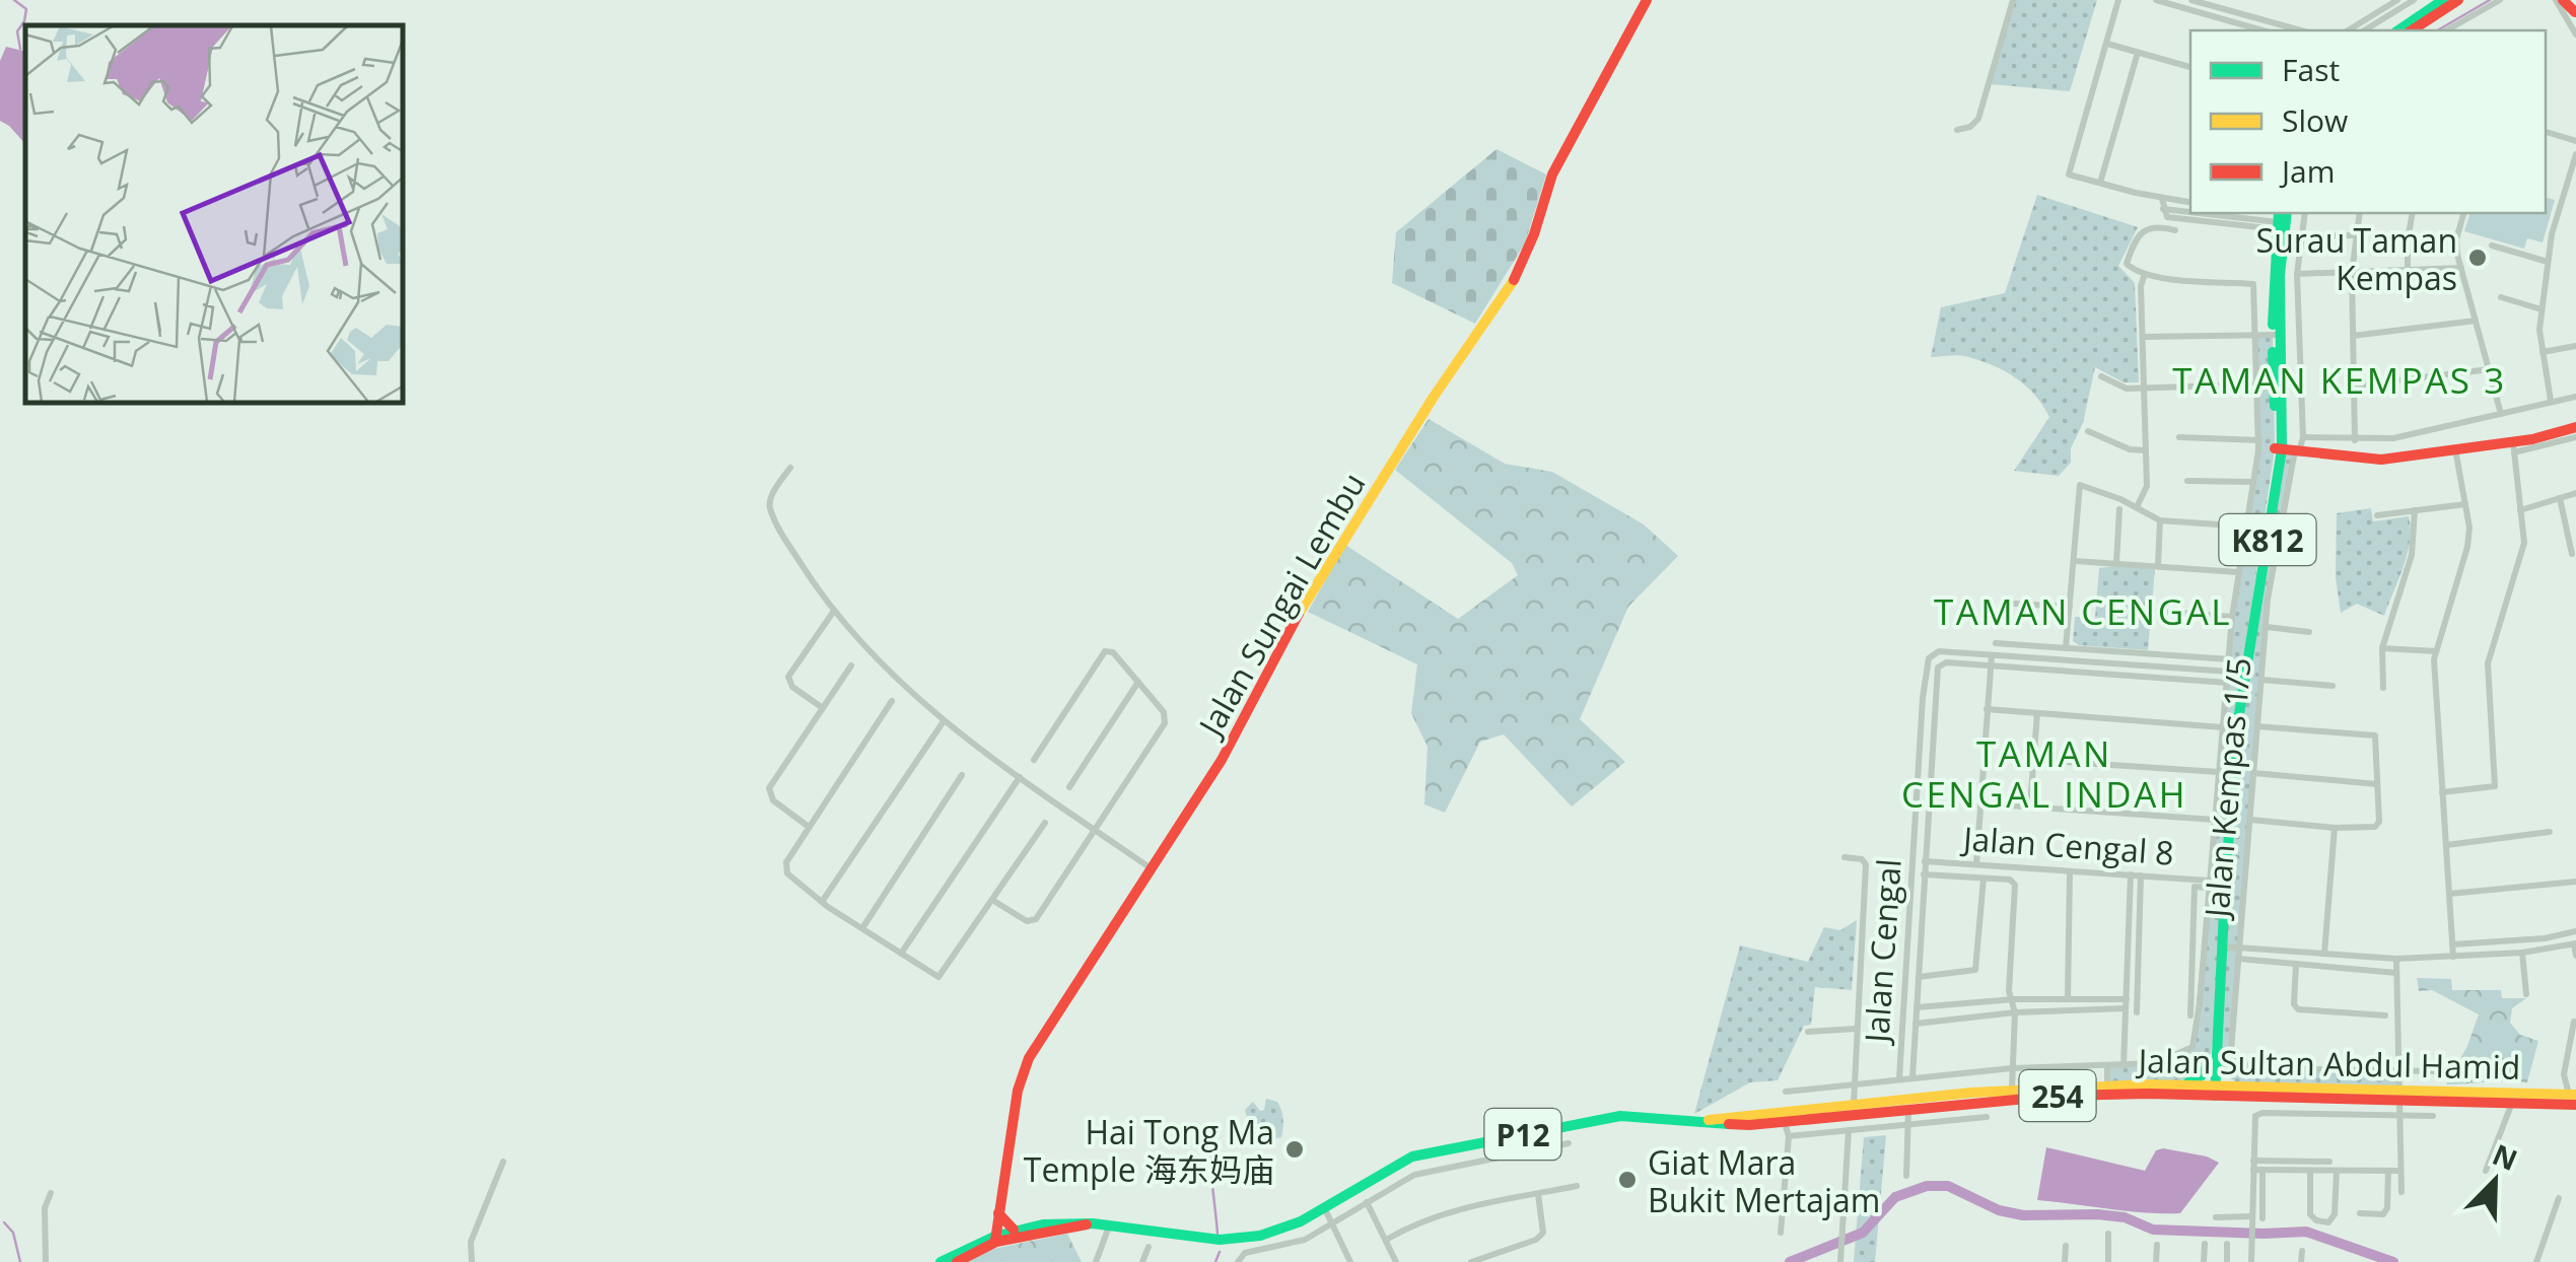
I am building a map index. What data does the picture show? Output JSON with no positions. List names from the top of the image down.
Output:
{
  "streets": {
    "main road": [
      "K812",
      "Jalan Sungai Lembu",
      "Jalan Sultan Abdul Hamid",
      "254",
      "P12"
    ],
    "street": ["Jalan Kempas 1/5", "Jalan Cengal 8", "Jalan Cengal"]
  },
  "crossings": [
    ["K812", "Jalan Kempas 1/5"],
    ["K812", "Jalan Cengal"],
    ["K812", "Jalan Sultan Abdul Hamid"],
    ["Jalan Sungai Lembu", "P12"],
    ["Jalan Sultan Abdul Hamid", "P12"]
  ],
  "districts": ["TAMAN KEMPAS 3", "TAMAN CENGAL", "TAMAN CENGAL INDAH"],
  "places": ["Surau Taman Kempas", "Hai Tong Ma Temple 海东妈庙", "Giat Mara Bukit Mertajam"],
  "legend": ["Fast", "Slow", "Jam"],
  "north": "top right"
}
